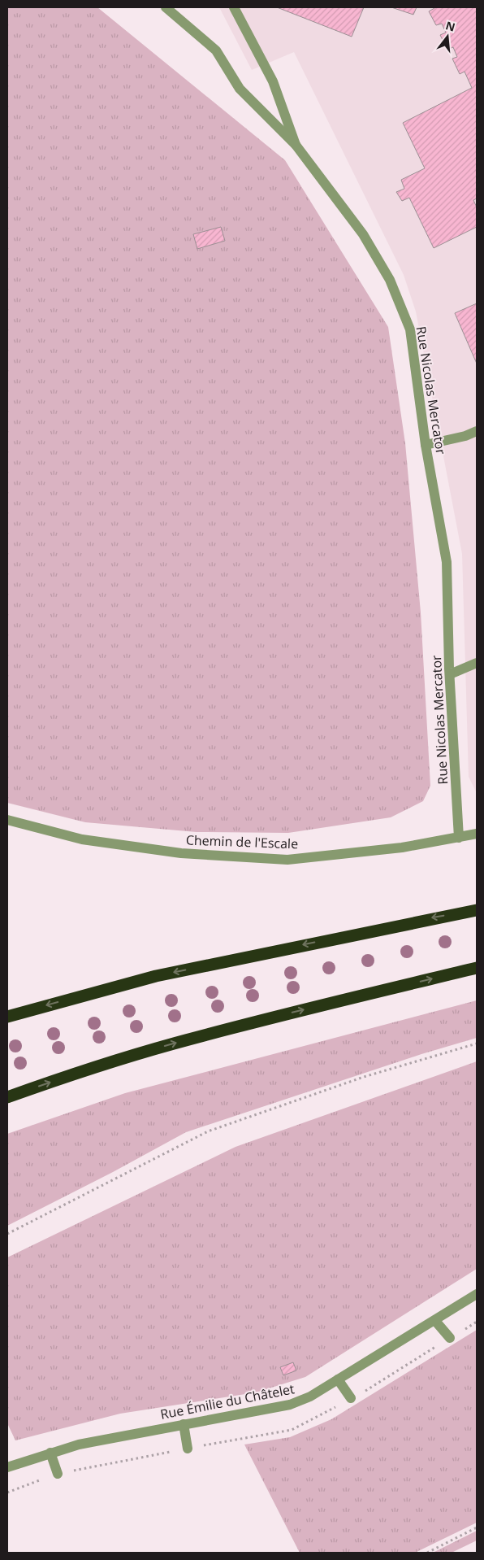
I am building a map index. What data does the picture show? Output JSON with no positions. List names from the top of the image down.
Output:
{
  "streets": {
    "street": ["Rue Nicolas Mercator", "Chemin de l'Escale", "Rue Émilie du Châtelet"]
  },
  "crossings": [
    ["Rue Nicolas Mercator", "Chemin de l'Escale"]
  ],
  "north": "top"
}
